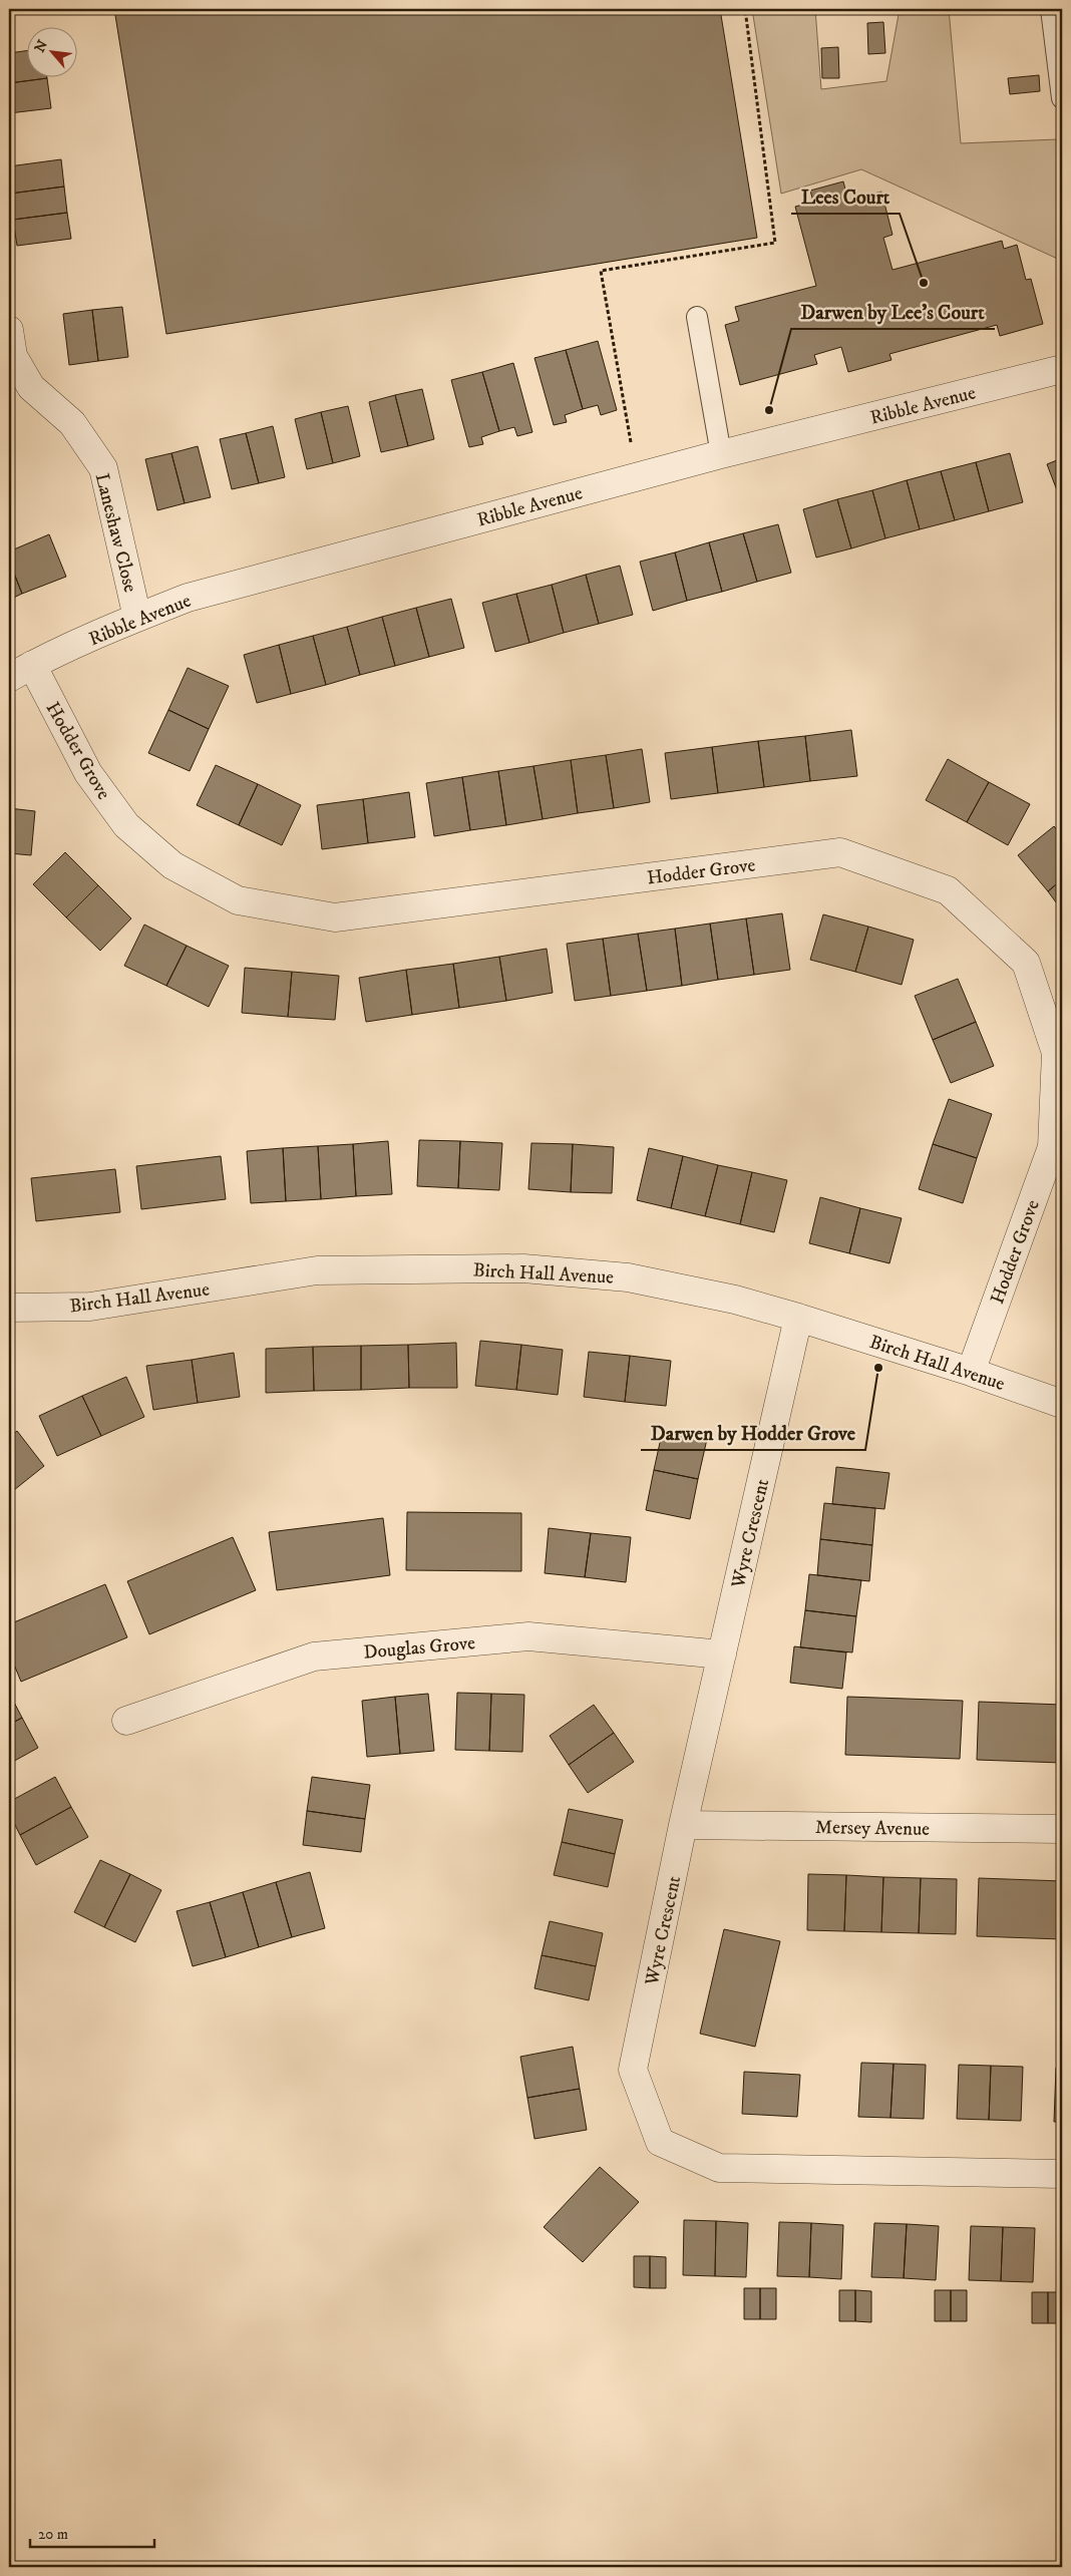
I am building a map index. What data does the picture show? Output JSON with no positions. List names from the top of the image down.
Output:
{
  "streets": {
    "street": [
      "Ribble Avenue",
      "Laneshaw Close",
      "Hodder Grove",
      "Birch Hall Avenue",
      "Wyre Crescent",
      "Douglas Grove",
      "Mersey Avenue"
    ]
  },
  "crossings": [
    ["Ribble Avenue", "Laneshaw Close"],
    ["Ribble Avenue", "Hodder Grove"],
    ["Hodder Grove", "Birch Hall Avenue"],
    ["Birch Hall Avenue", "Wyre Crescent"],
    ["Wyre Crescent", "Douglas Grove"],
    ["Wyre Crescent", "Mersey Avenue"]
  ],
  "places": ["Lees Court", "Darwen by Lee's Court", "Darwen by Hodder Grove"],
  "scale_bar": "20 m",
  "north": "top left"
}
